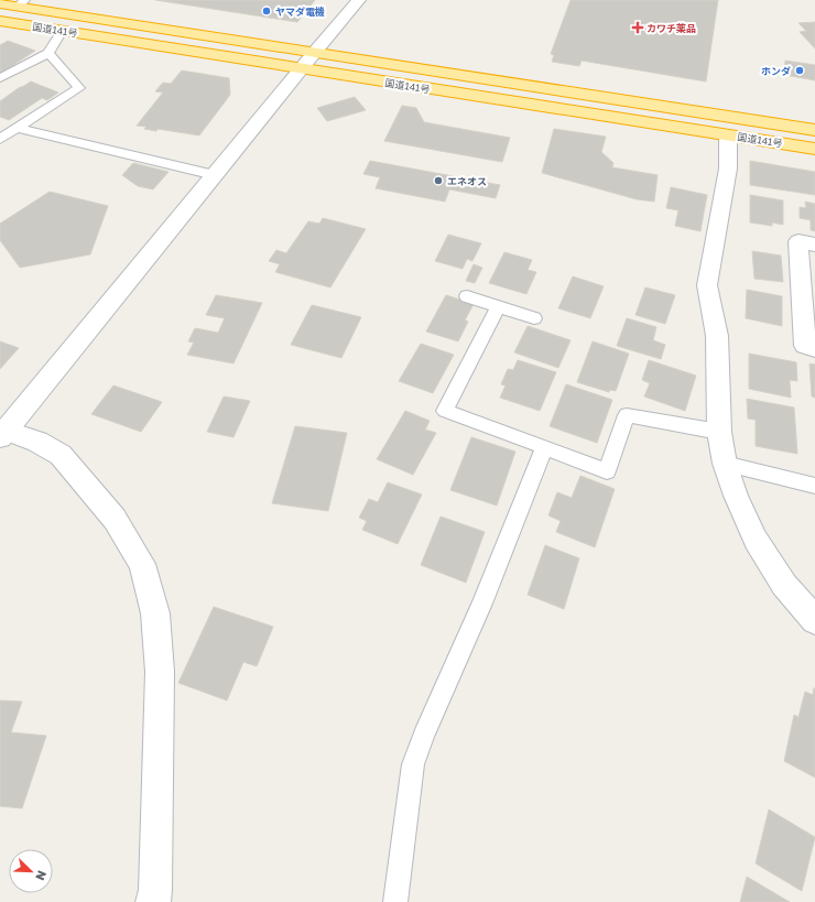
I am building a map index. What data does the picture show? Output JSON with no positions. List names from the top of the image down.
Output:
{
  "streets": {
    "highway": ["国道141号"]
  },
  "places": {
    "other": ["ヤマダ電機", "ホンダ", "エネオス"],
    "health": ["カワチ薬品"]
  },
  "north": "bottom right"
}
